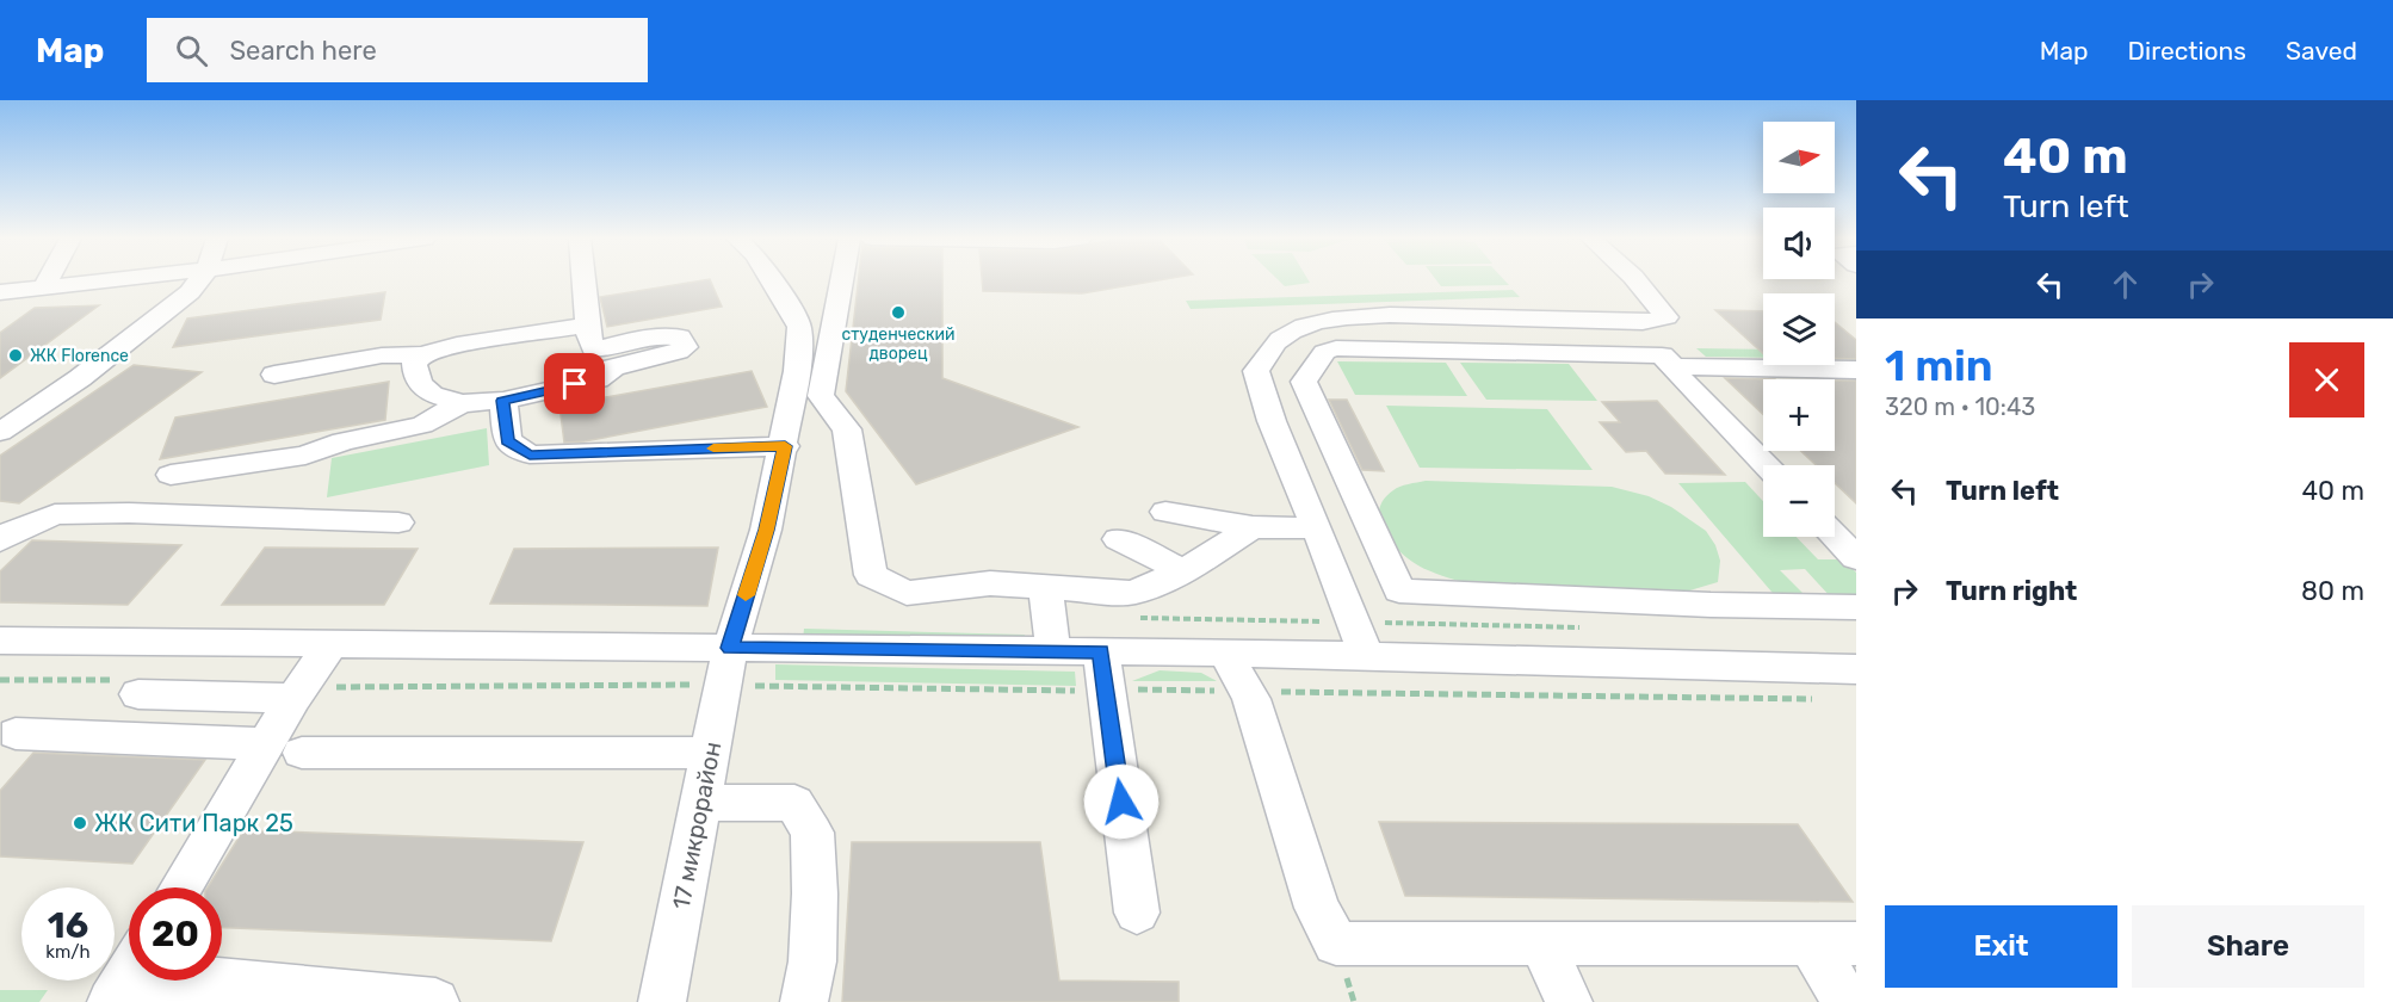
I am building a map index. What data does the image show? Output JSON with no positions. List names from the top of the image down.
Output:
{
  "streets": {
    "street": ["17 микрорайон"]
  },
  "places": ["студенческий дворец", "ЖК Florence", "ЖК Сити Парк 25"],
  "north": "right",
  "page": {
    "header": "Map",
    "search": "Search here",
    "nav": ["Map", "Directions", "Saved"],
    "turn": ["40 m", "Turn left"],
    "map_buttons": ["+", "−"],
    "heading": ["1 min", "320 m · 10:43"],
    "list": [
      {
        "name": "Turn left",
        "value": "40 m"
      },
      {
        "name": "Turn right",
        "value": "80 m"
      }
    ],
    "speed": "16 km/h",
    "limit": "20",
    "buttons": ["Exit", "Share"]
  }
}
